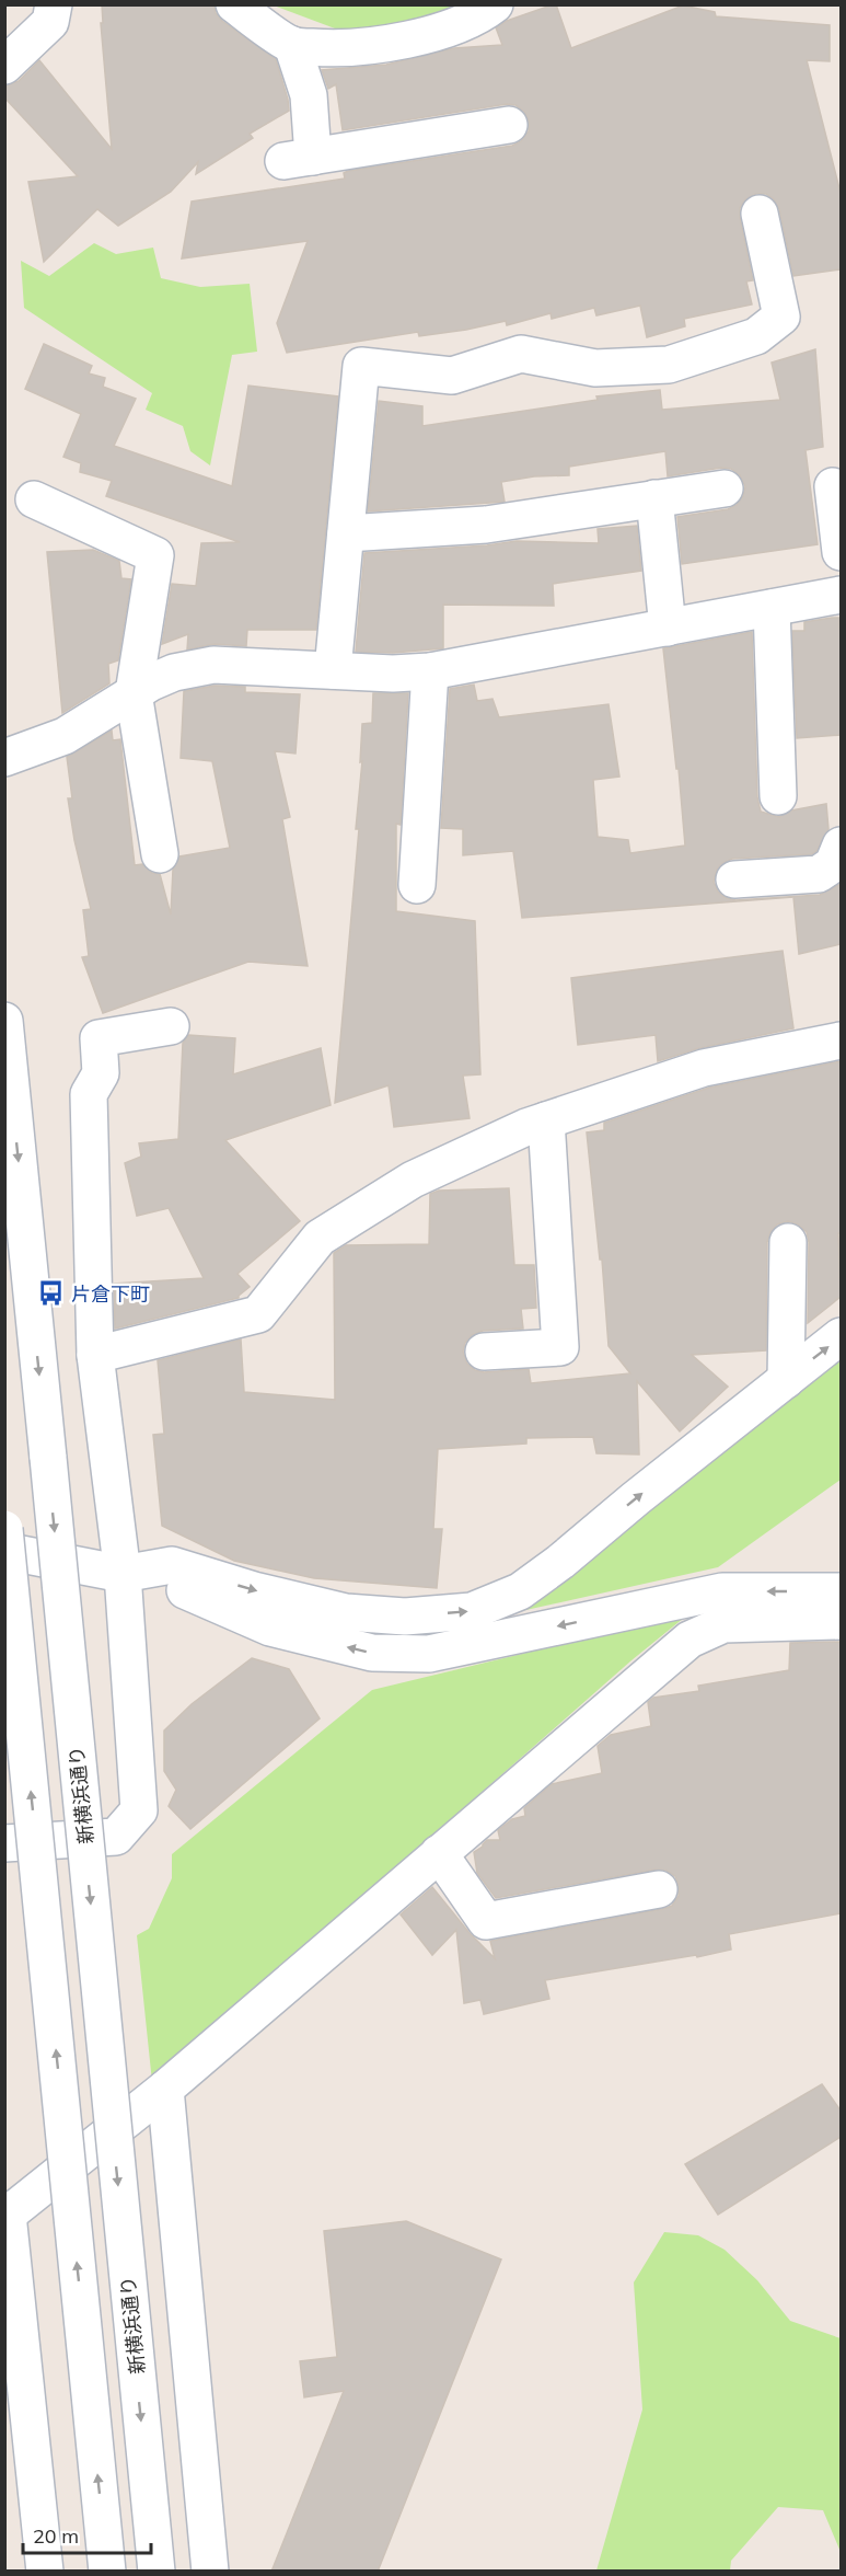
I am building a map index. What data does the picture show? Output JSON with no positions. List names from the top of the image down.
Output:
{
  "streets": {
    "street": ["新横浜通り"]
  },
  "places": {
    "bus stop": ["片倉下町"]
  },
  "scale_bar": "20 m"
}
